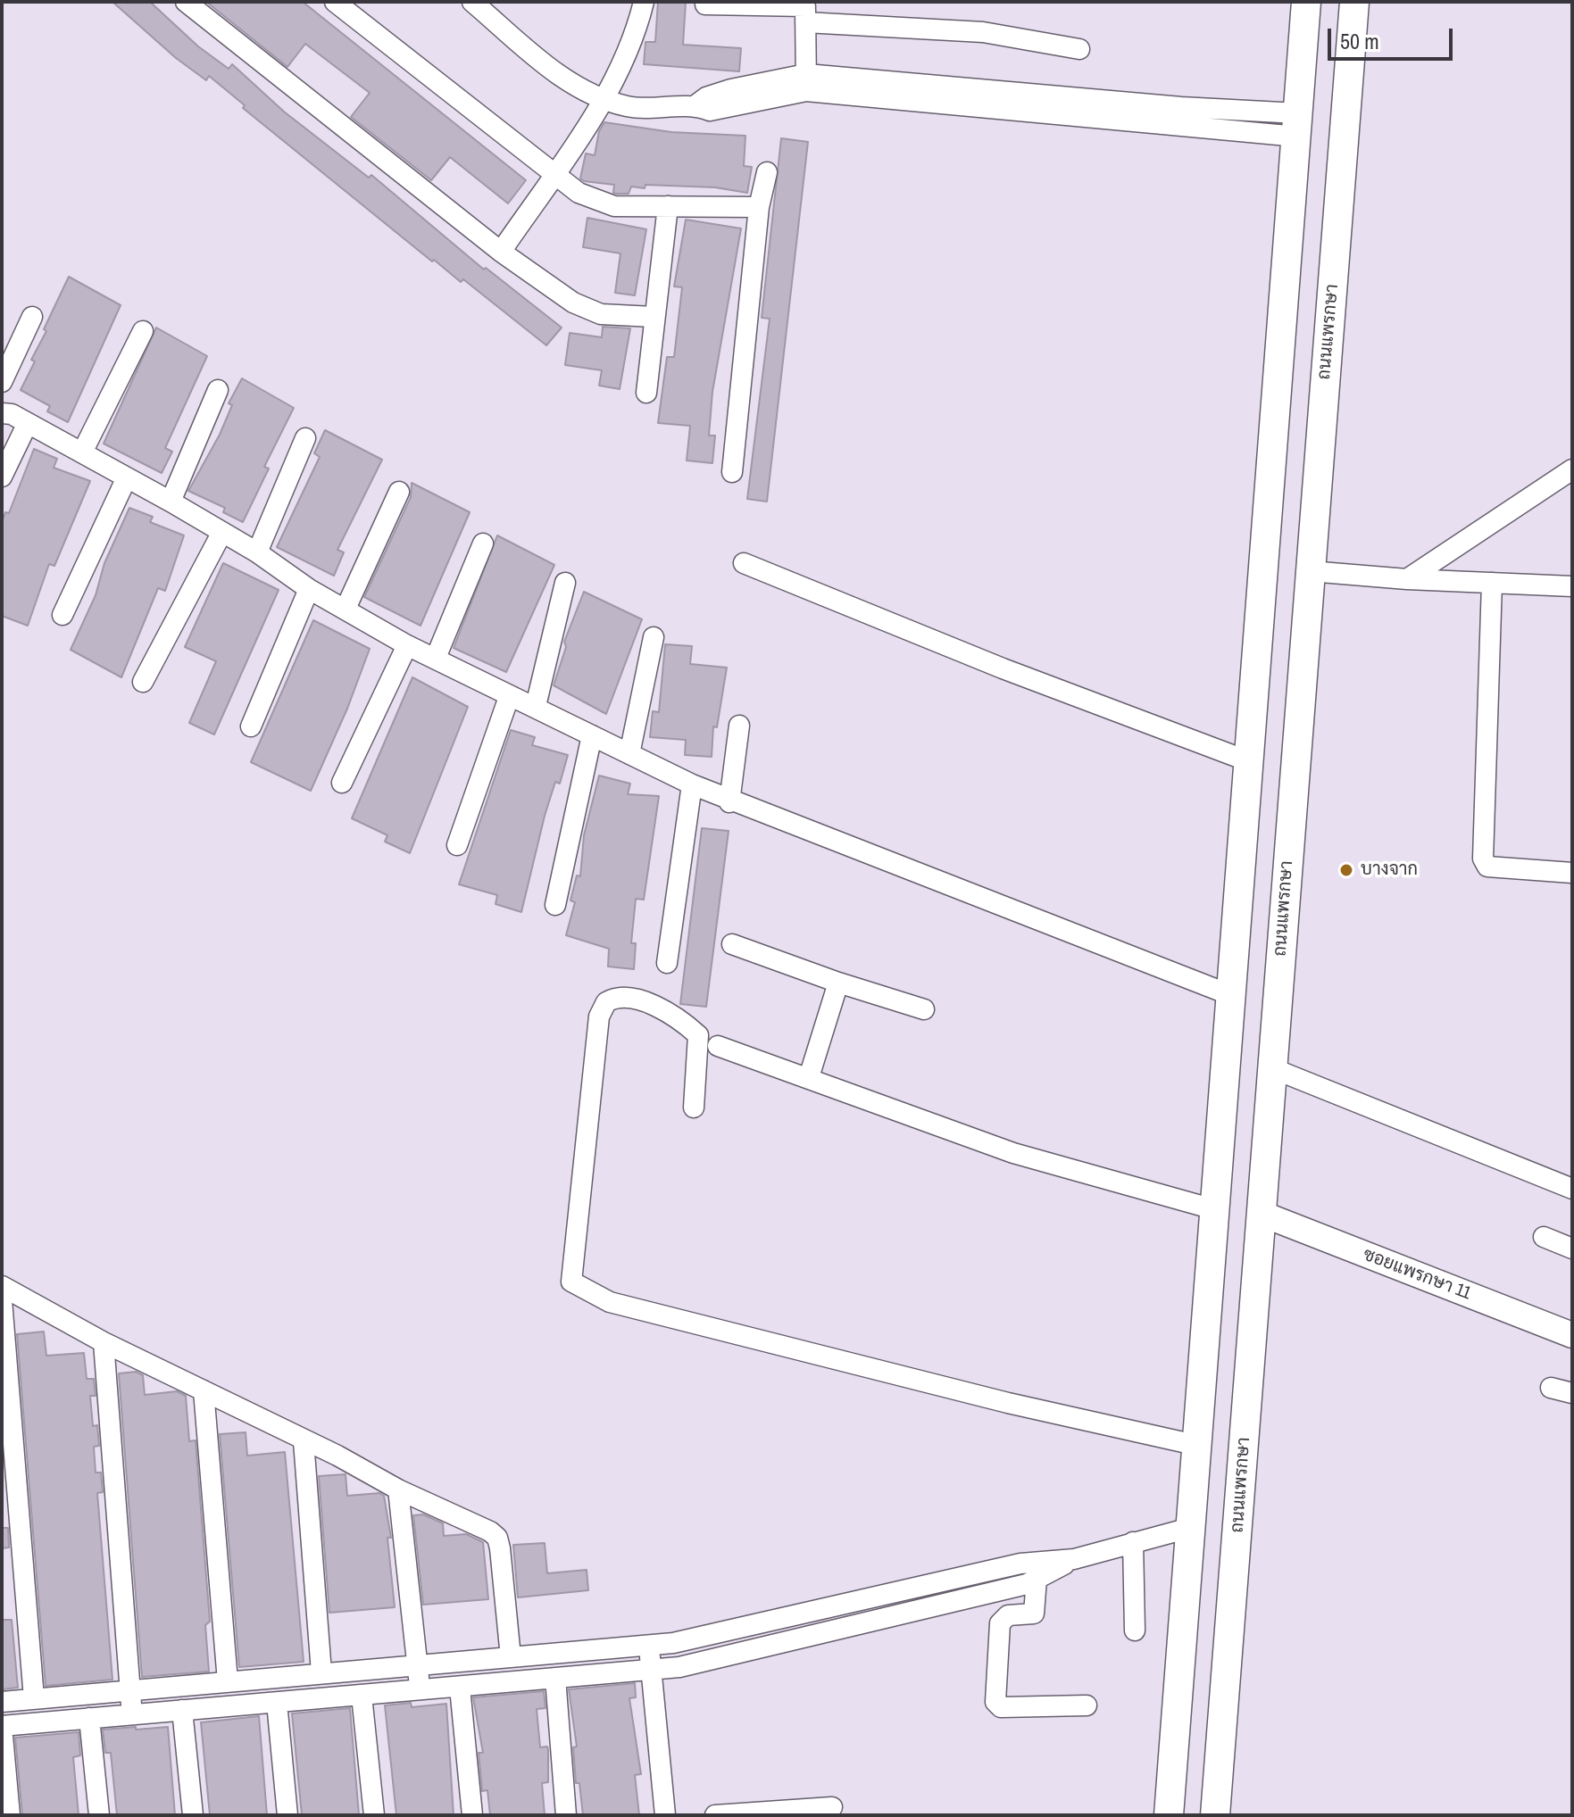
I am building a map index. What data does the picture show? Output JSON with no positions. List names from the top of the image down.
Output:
{
  "streets": {
    "main road": ["ถนนแพรกษา"],
    "street": ["ซอยแพรกษา 11"]
  },
  "crossings": [
    ["ถนนแพรกษา", "ซอยแพรกษา 11"]
  ],
  "places": ["บางจาก"],
  "scale_bar": "50 m"
}
